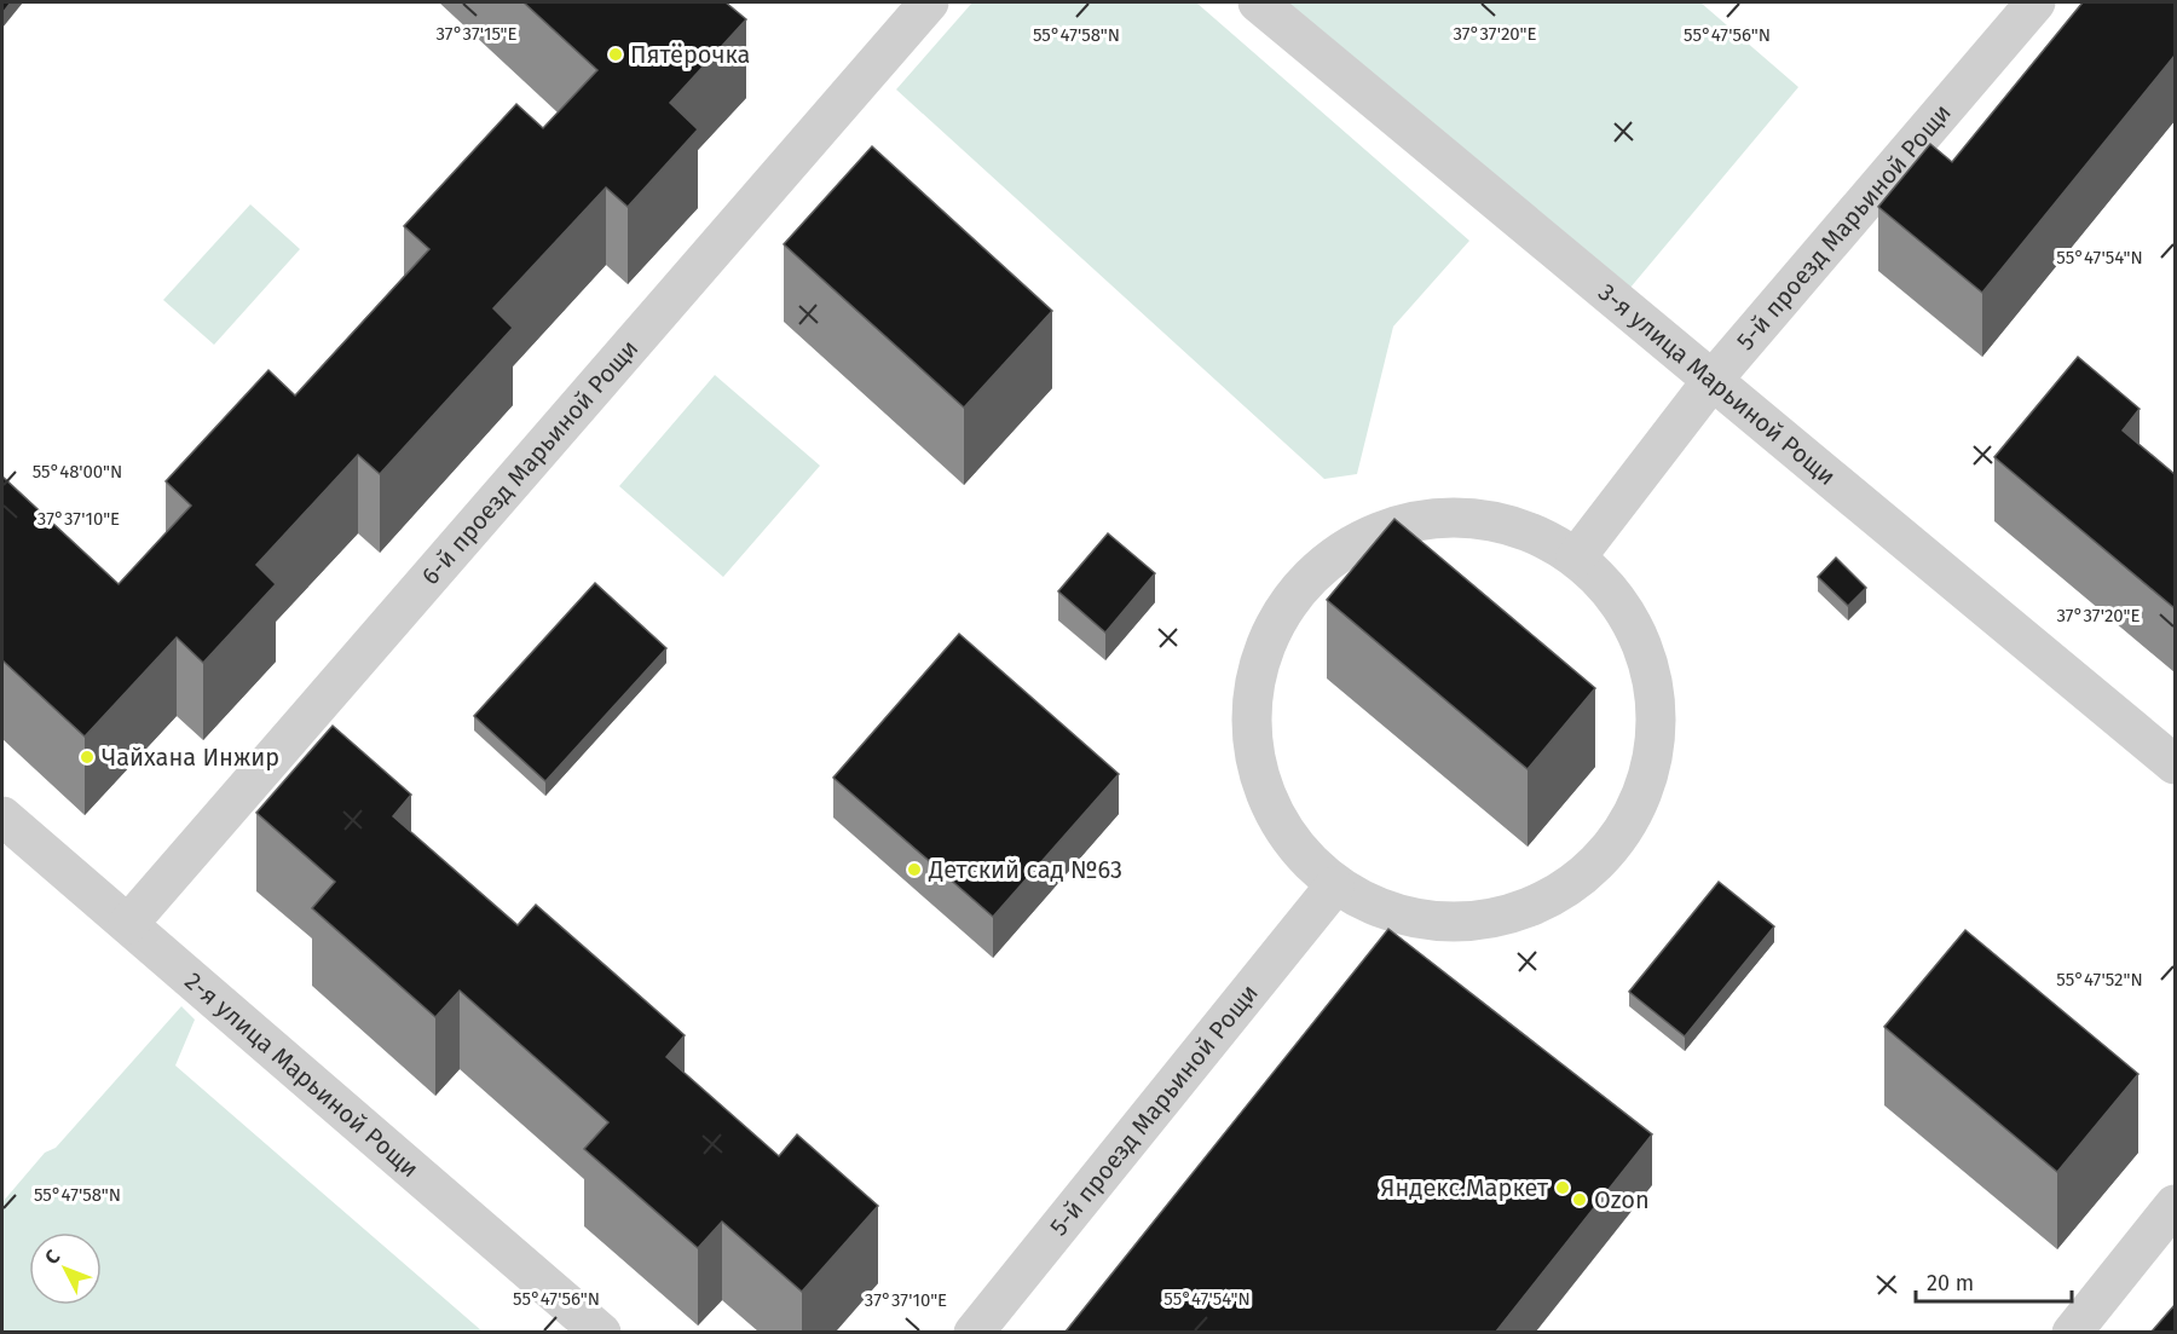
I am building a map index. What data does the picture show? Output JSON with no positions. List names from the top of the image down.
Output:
{
  "streets": {
    "street": [
      "5-й проезд Марьиной Рощи",
      "3-я улица Марьиной Рощи",
      "6-й проезд Марьиной Рощи",
      "2-я улица Марьиной Рощи"
    ]
  },
  "crossings": [
    ["5-й проезд Марьиной Рощи", "3-я улица Марьиной Рощи"],
    ["6-й проезд Марьиной Рощи", "2-я улица Марьиной Рощи"]
  ],
  "places": [
    "Пятёрочка",
    "Чайхана Инжир",
    "Детский сад №63",
    "Яндекс.Маркет",
    "Ozon"
  ],
  "scale_bar": "20 m",
  "north": "top left",
  "coordinates": [
    "37°37'15\"E",
    "37°37'20\"E",
    "55°47'56\"N",
    "55°47'58\"N",
    "55°47'54\"N",
    "55°48'00\"N",
    "37°37'10\"E",
    "55°47'52\"N"
  ]
}
